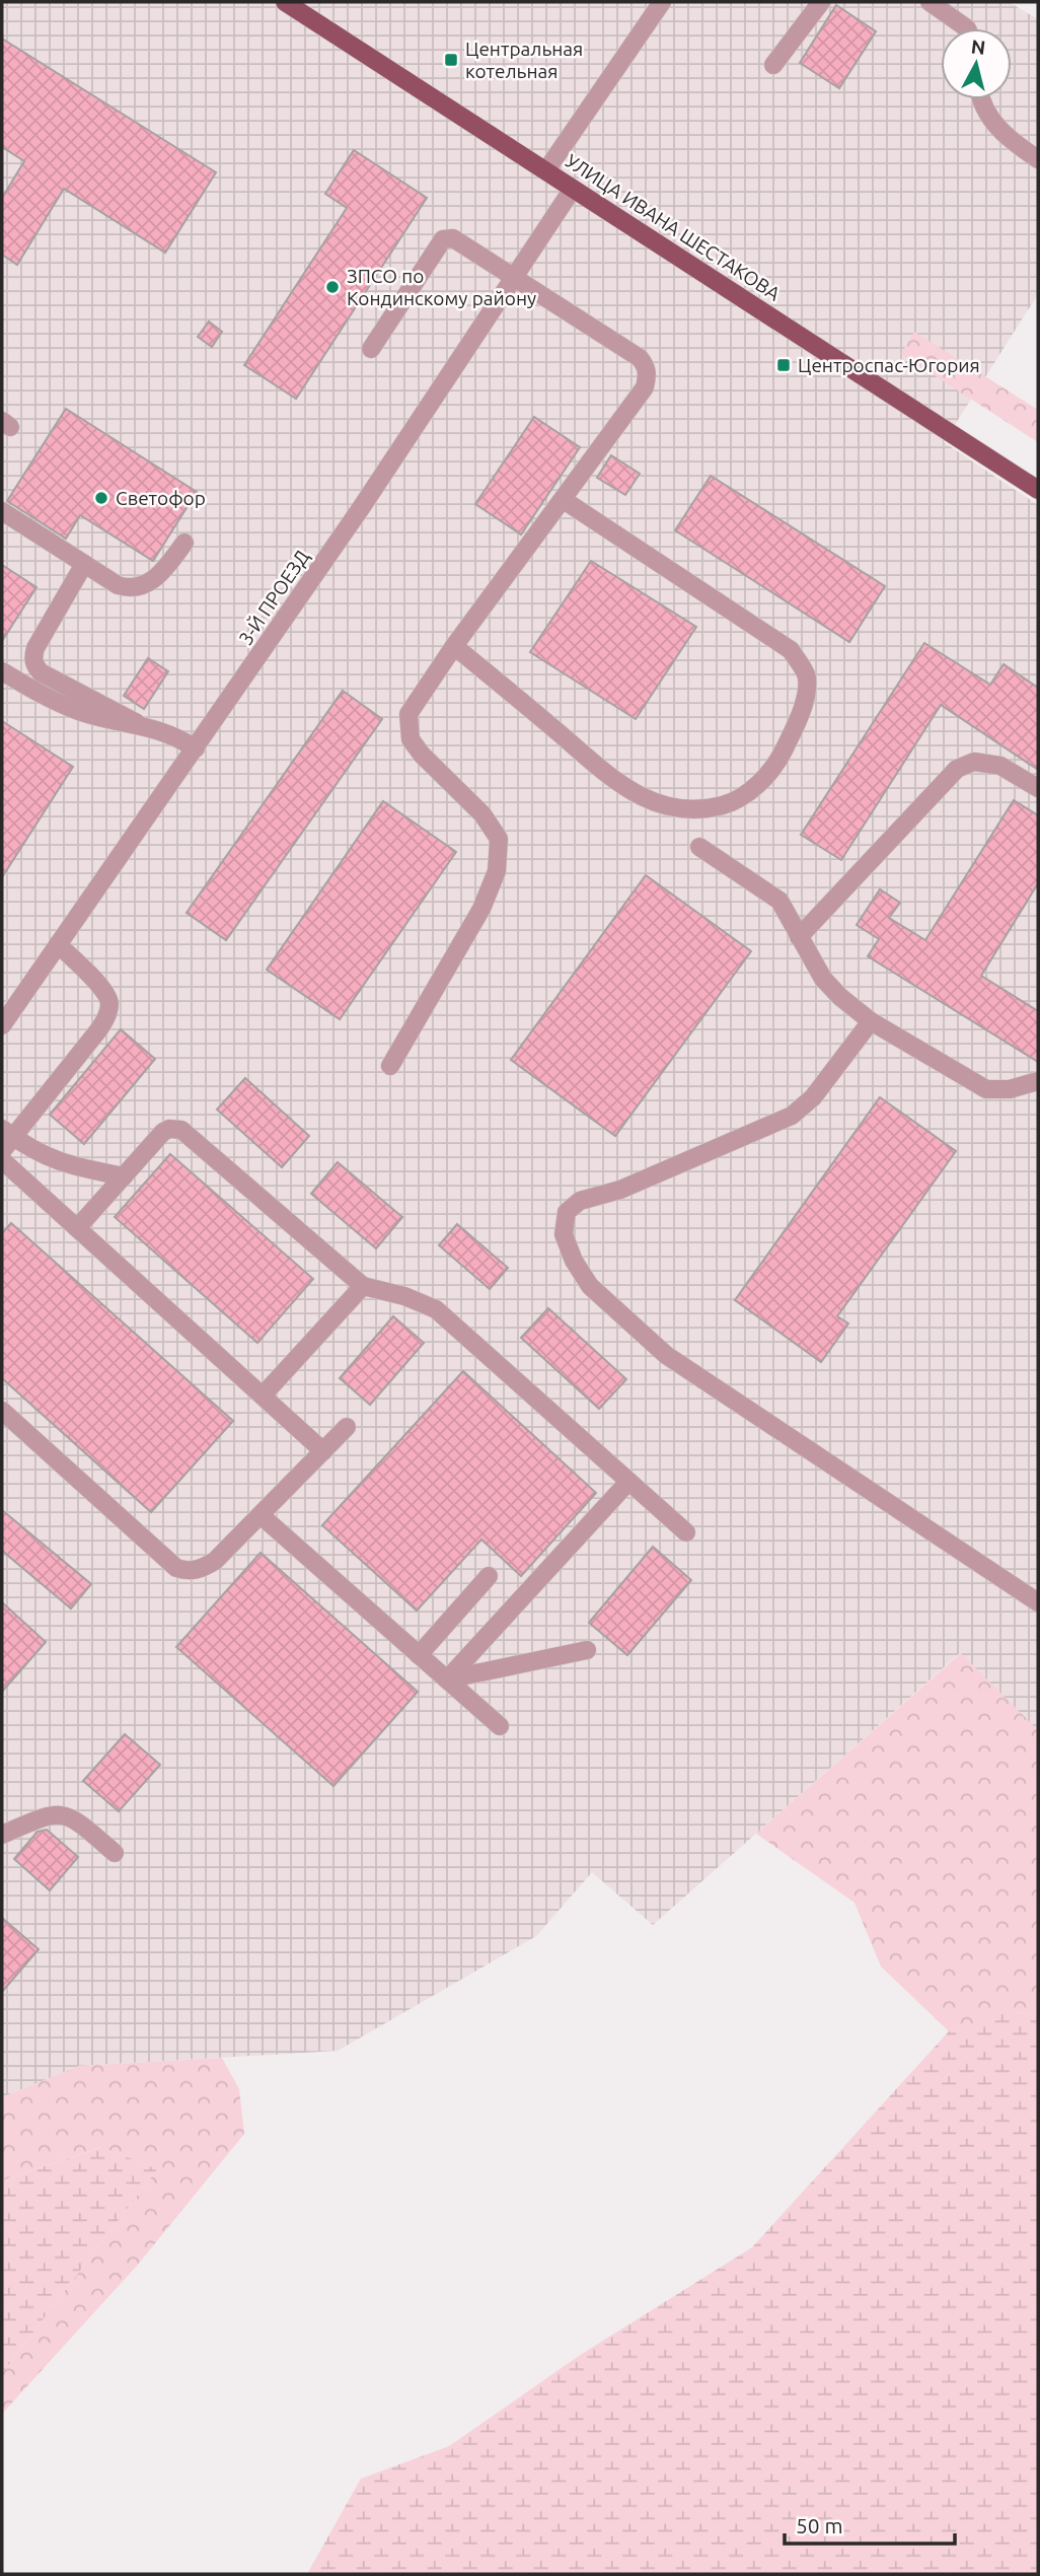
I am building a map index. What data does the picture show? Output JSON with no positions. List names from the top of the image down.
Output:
{
  "streets": {
    "main road": ["УЛИЦА ИВАНА ШЕСТАКОВА"],
    "street": ["3-Й ПРОЕЗД"]
  },
  "crossings": [
    ["УЛИЦА ИВАНА ШЕСТАКОВА", "3-Й ПРОЕЗД"]
  ],
  "places": {
    "transit": ["Центральная котельная", "Центроспас-Югория"],
    "other": ["ЗПСО по Кондинскому району", "Светофор"]
  },
  "scale_bar": "50 m",
  "north": "top"
}
